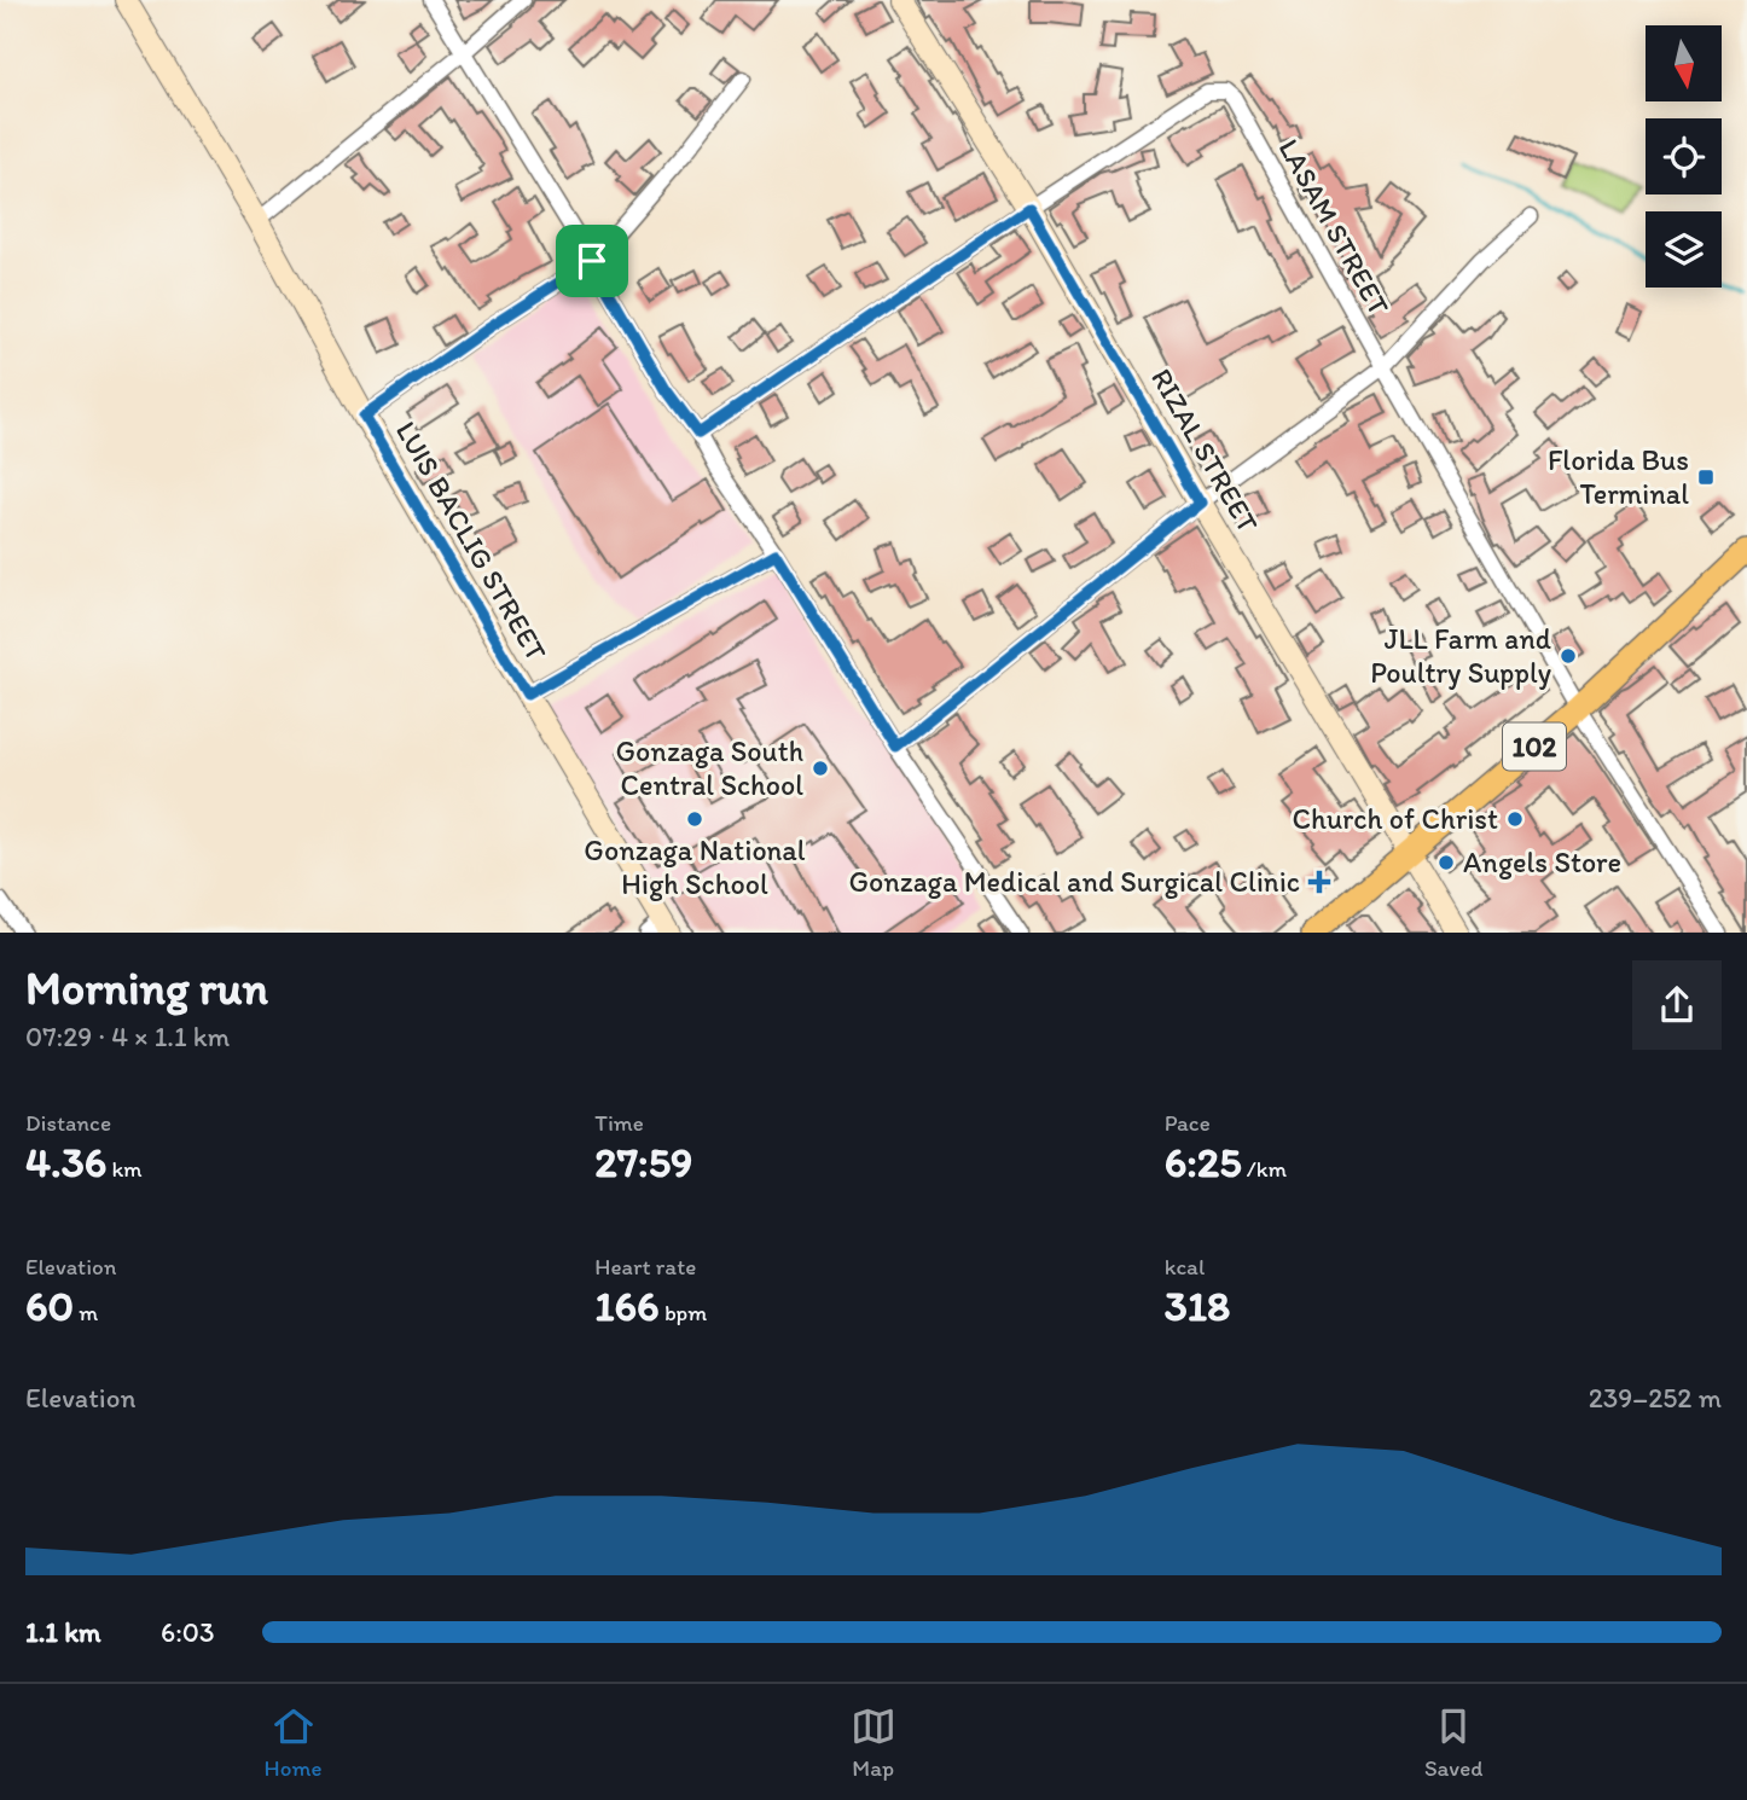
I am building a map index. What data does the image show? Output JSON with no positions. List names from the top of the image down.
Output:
{
  "streets": {
    "main road": ["102"],
    "street": ["LASAM STREET", "RIZAL STREET", "LUIS BACLIG STREET"]
  },
  "crossings": [
    ["LASAM STREET", "RIZAL STREET"],
    ["LASAM STREET", "102"],
    ["RIZAL STREET", "102"]
  ],
  "places": {
    "transit": ["Florida Bus Terminal"],
    "other": [
      "JLL Farm and Poultry Supply",
      "Gonzaga South Central School",
      "Gonzaga National High School",
      "Church of Christ",
      "Angels Store"
    ],
    "health": ["Gonzaga Medical and Surgical Clinic"]
  },
  "north": "bottom",
  "page": {
    "heading": ["Morning run", "07:29 · 4 × 1.1 km"],
    "stats": [
      ["Distance", "4.36 km"],
      ["Time", "27:59"],
      ["Pace", "6:25 /km"],
      ["Elevation", "60 m"],
      ["Heart rate", "166 bpm"],
      ["kcal", "318"]
    ],
    "chart": ["Elevation", "239–252 m"],
    "list": [
      {
        "name": "1.1 km",
        "note": "6:03"
      }
    ],
    "tabs": ["Home", "Map", "Saved"]
  }
}
